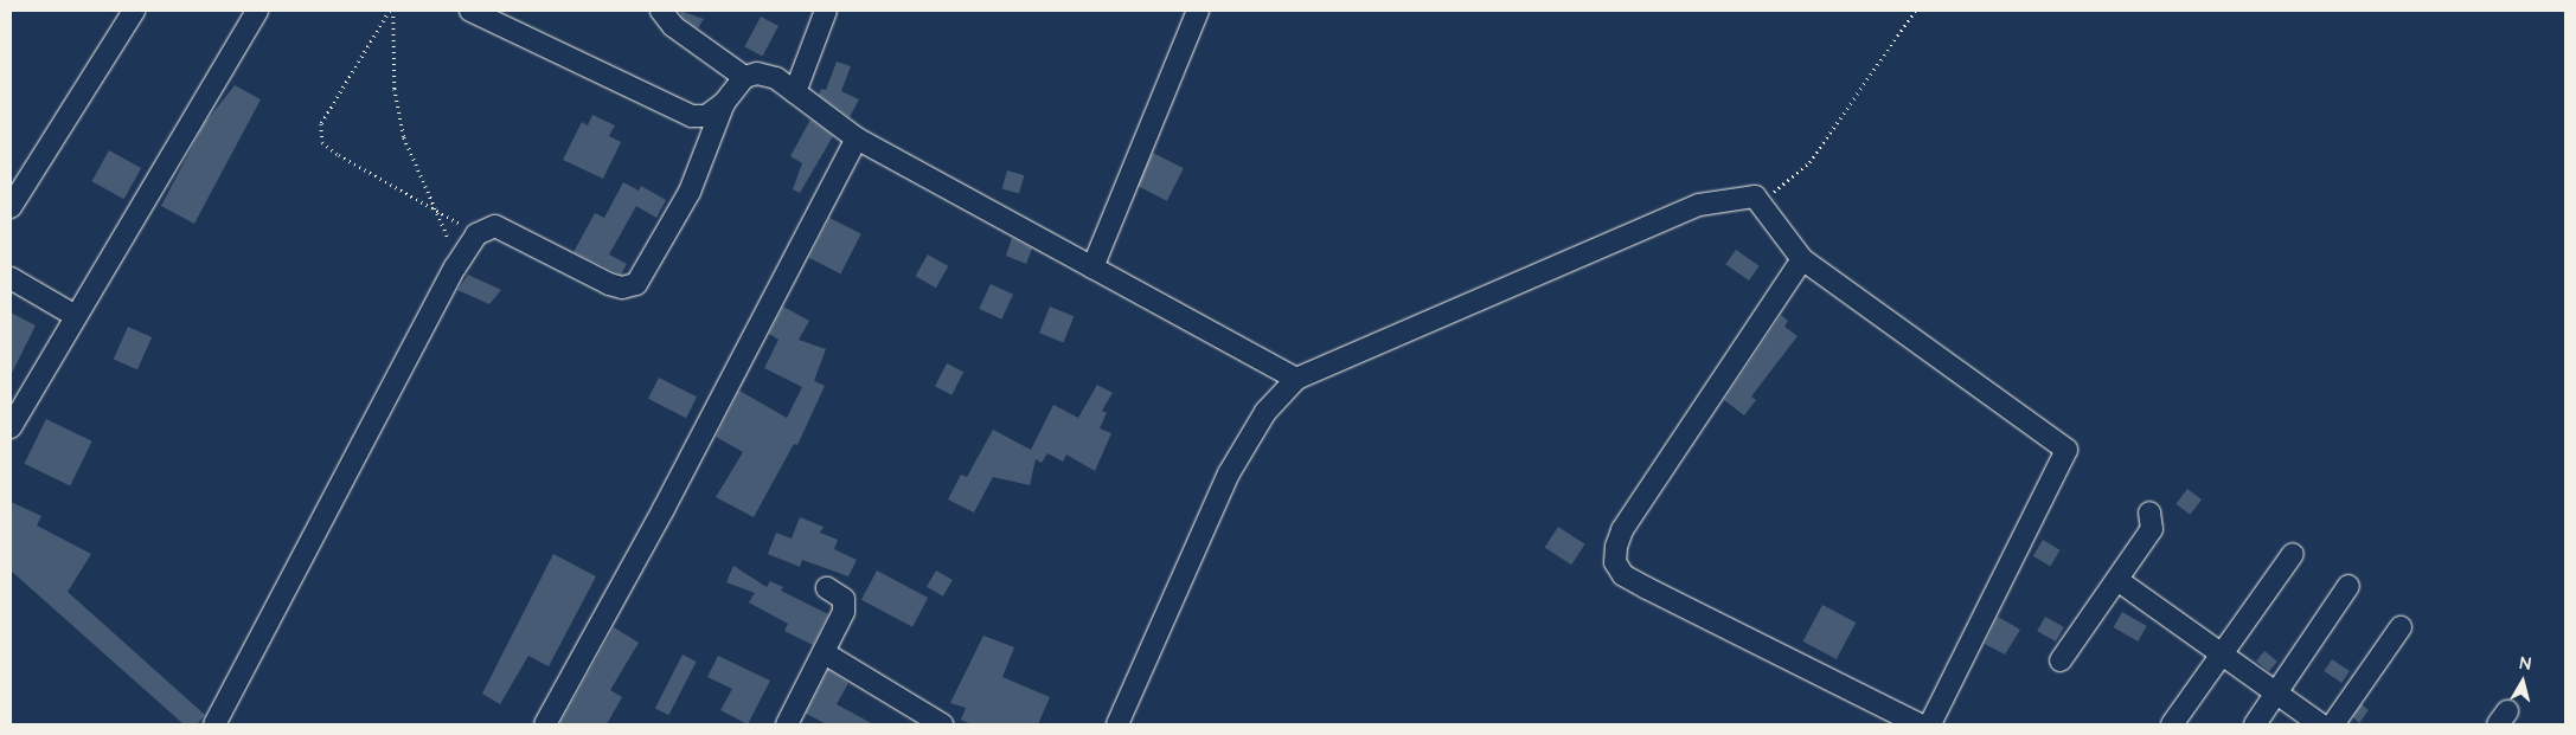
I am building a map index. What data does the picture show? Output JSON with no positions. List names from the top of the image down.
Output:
{
  "north": "top"
}
